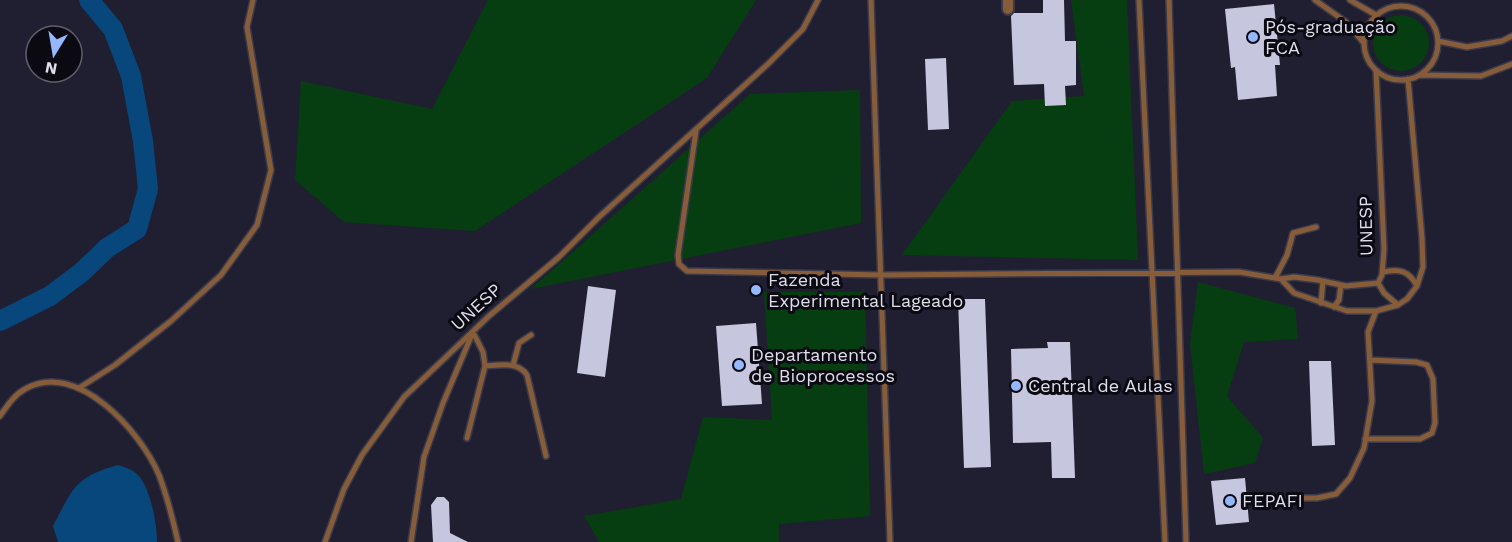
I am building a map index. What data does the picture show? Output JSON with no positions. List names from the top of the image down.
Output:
{
  "streets": {
    "lane": ["UNESP"]
  },
  "places": [
    "Pós-graduação FCA",
    "Fazenda Experimental Lageado",
    "Departamento de Bioprocessos",
    "Central de Aulas",
    "FEPAFI"
  ],
  "north": "bottom"
}
